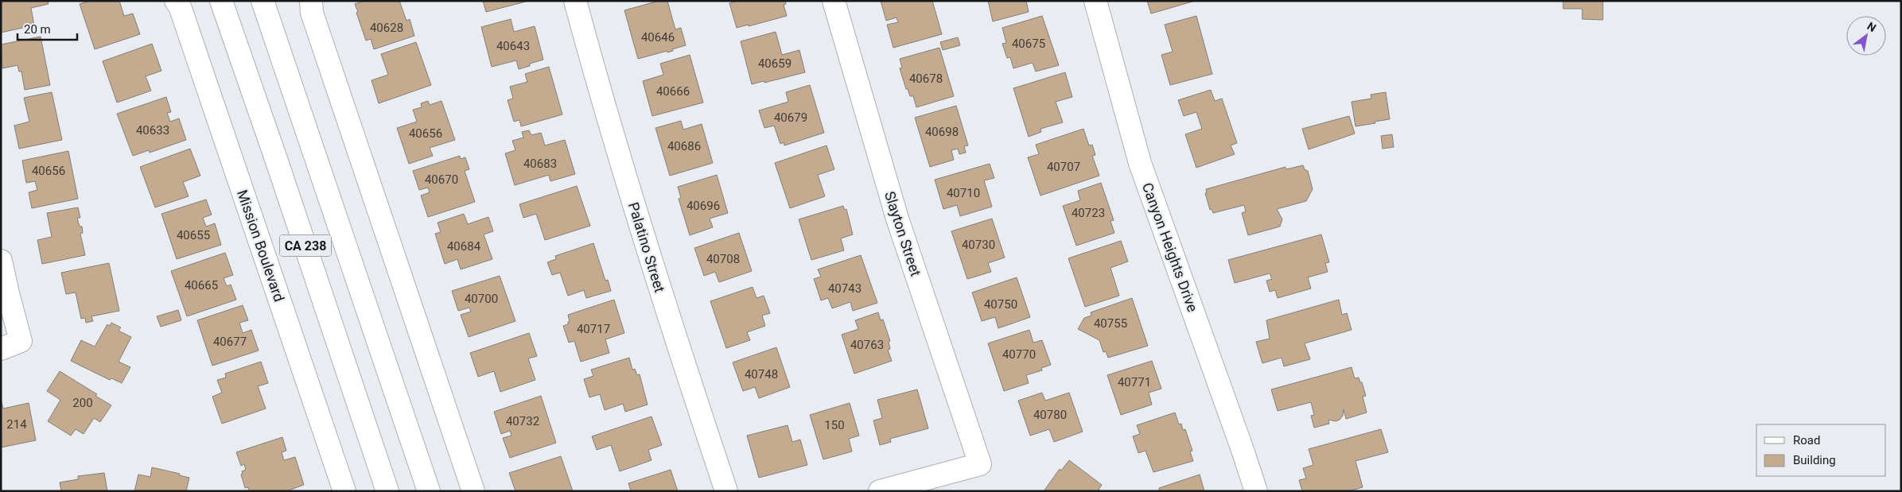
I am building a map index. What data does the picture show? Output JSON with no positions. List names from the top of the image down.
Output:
{
  "streets": {
    "street": [
      "Slayton Street",
      "Mission Boulevard",
      "CA 238",
      "Palatino Street",
      "Canyon Heights Drive"
    ]
  },
  "house_numbers": [
    "40628",
    "40646",
    "40675",
    "40643",
    "40659",
    "40678",
    "40666",
    "40679",
    "40633",
    "40698",
    "40656",
    "40686",
    "40683",
    "40707",
    "40656",
    "40670",
    "40710",
    "40696",
    "40723",
    "40655",
    "40730",
    "40684",
    "40708",
    "40665",
    "40743",
    "40700",
    "40750",
    "40755",
    "40717",
    "40677",
    "40763",
    "40770",
    "40748",
    "40771",
    "200",
    "40780",
    "40732",
    "214",
    "150"
  ],
  "legend": ["Road", "Building"],
  "scale_bar": "20 m",
  "north": "top right"
}
